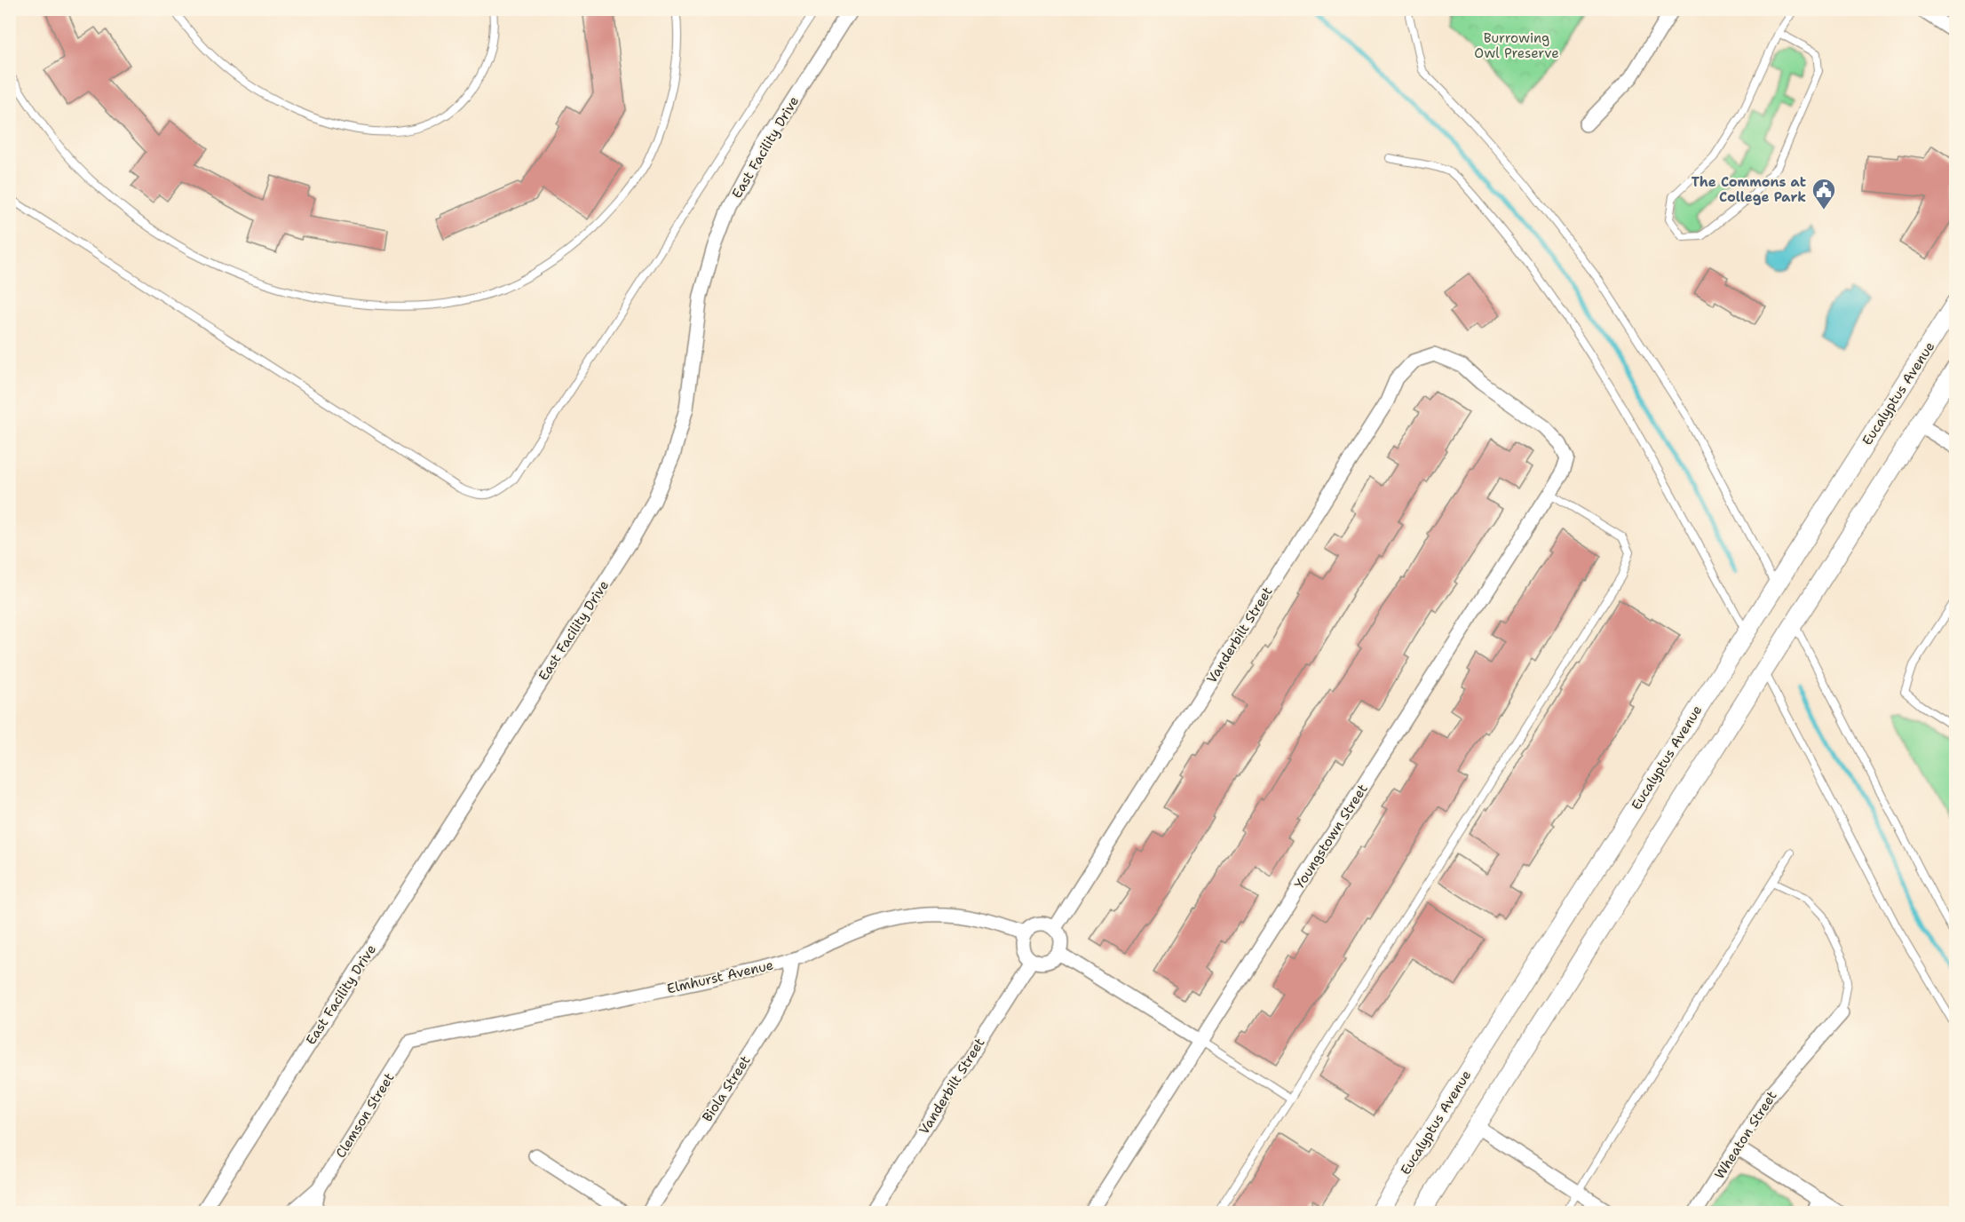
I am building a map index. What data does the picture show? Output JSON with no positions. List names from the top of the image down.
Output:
{
  "streets": {
    "street": [
      "East Facility Drive",
      "Eucalyptus Avenue",
      "Vanderbilt Street",
      "Youngstown Street",
      "Elmhurst Avenue",
      "Biola Street",
      "Clemson Street",
      "Wheaton Street"
    ]
  },
  "crossings": [
    ["Vanderbilt Street", "Youngstown Street"],
    ["Vanderbilt Street", "Elmhurst Avenue"],
    ["Elmhurst Avenue", "Biola Street"],
    ["Elmhurst Avenue", "Clemson Street"]
  ],
  "parks": ["Burrowing Owl Preserve"],
  "places": {
    "public building": ["The Commons at College Park"]
  }
}
